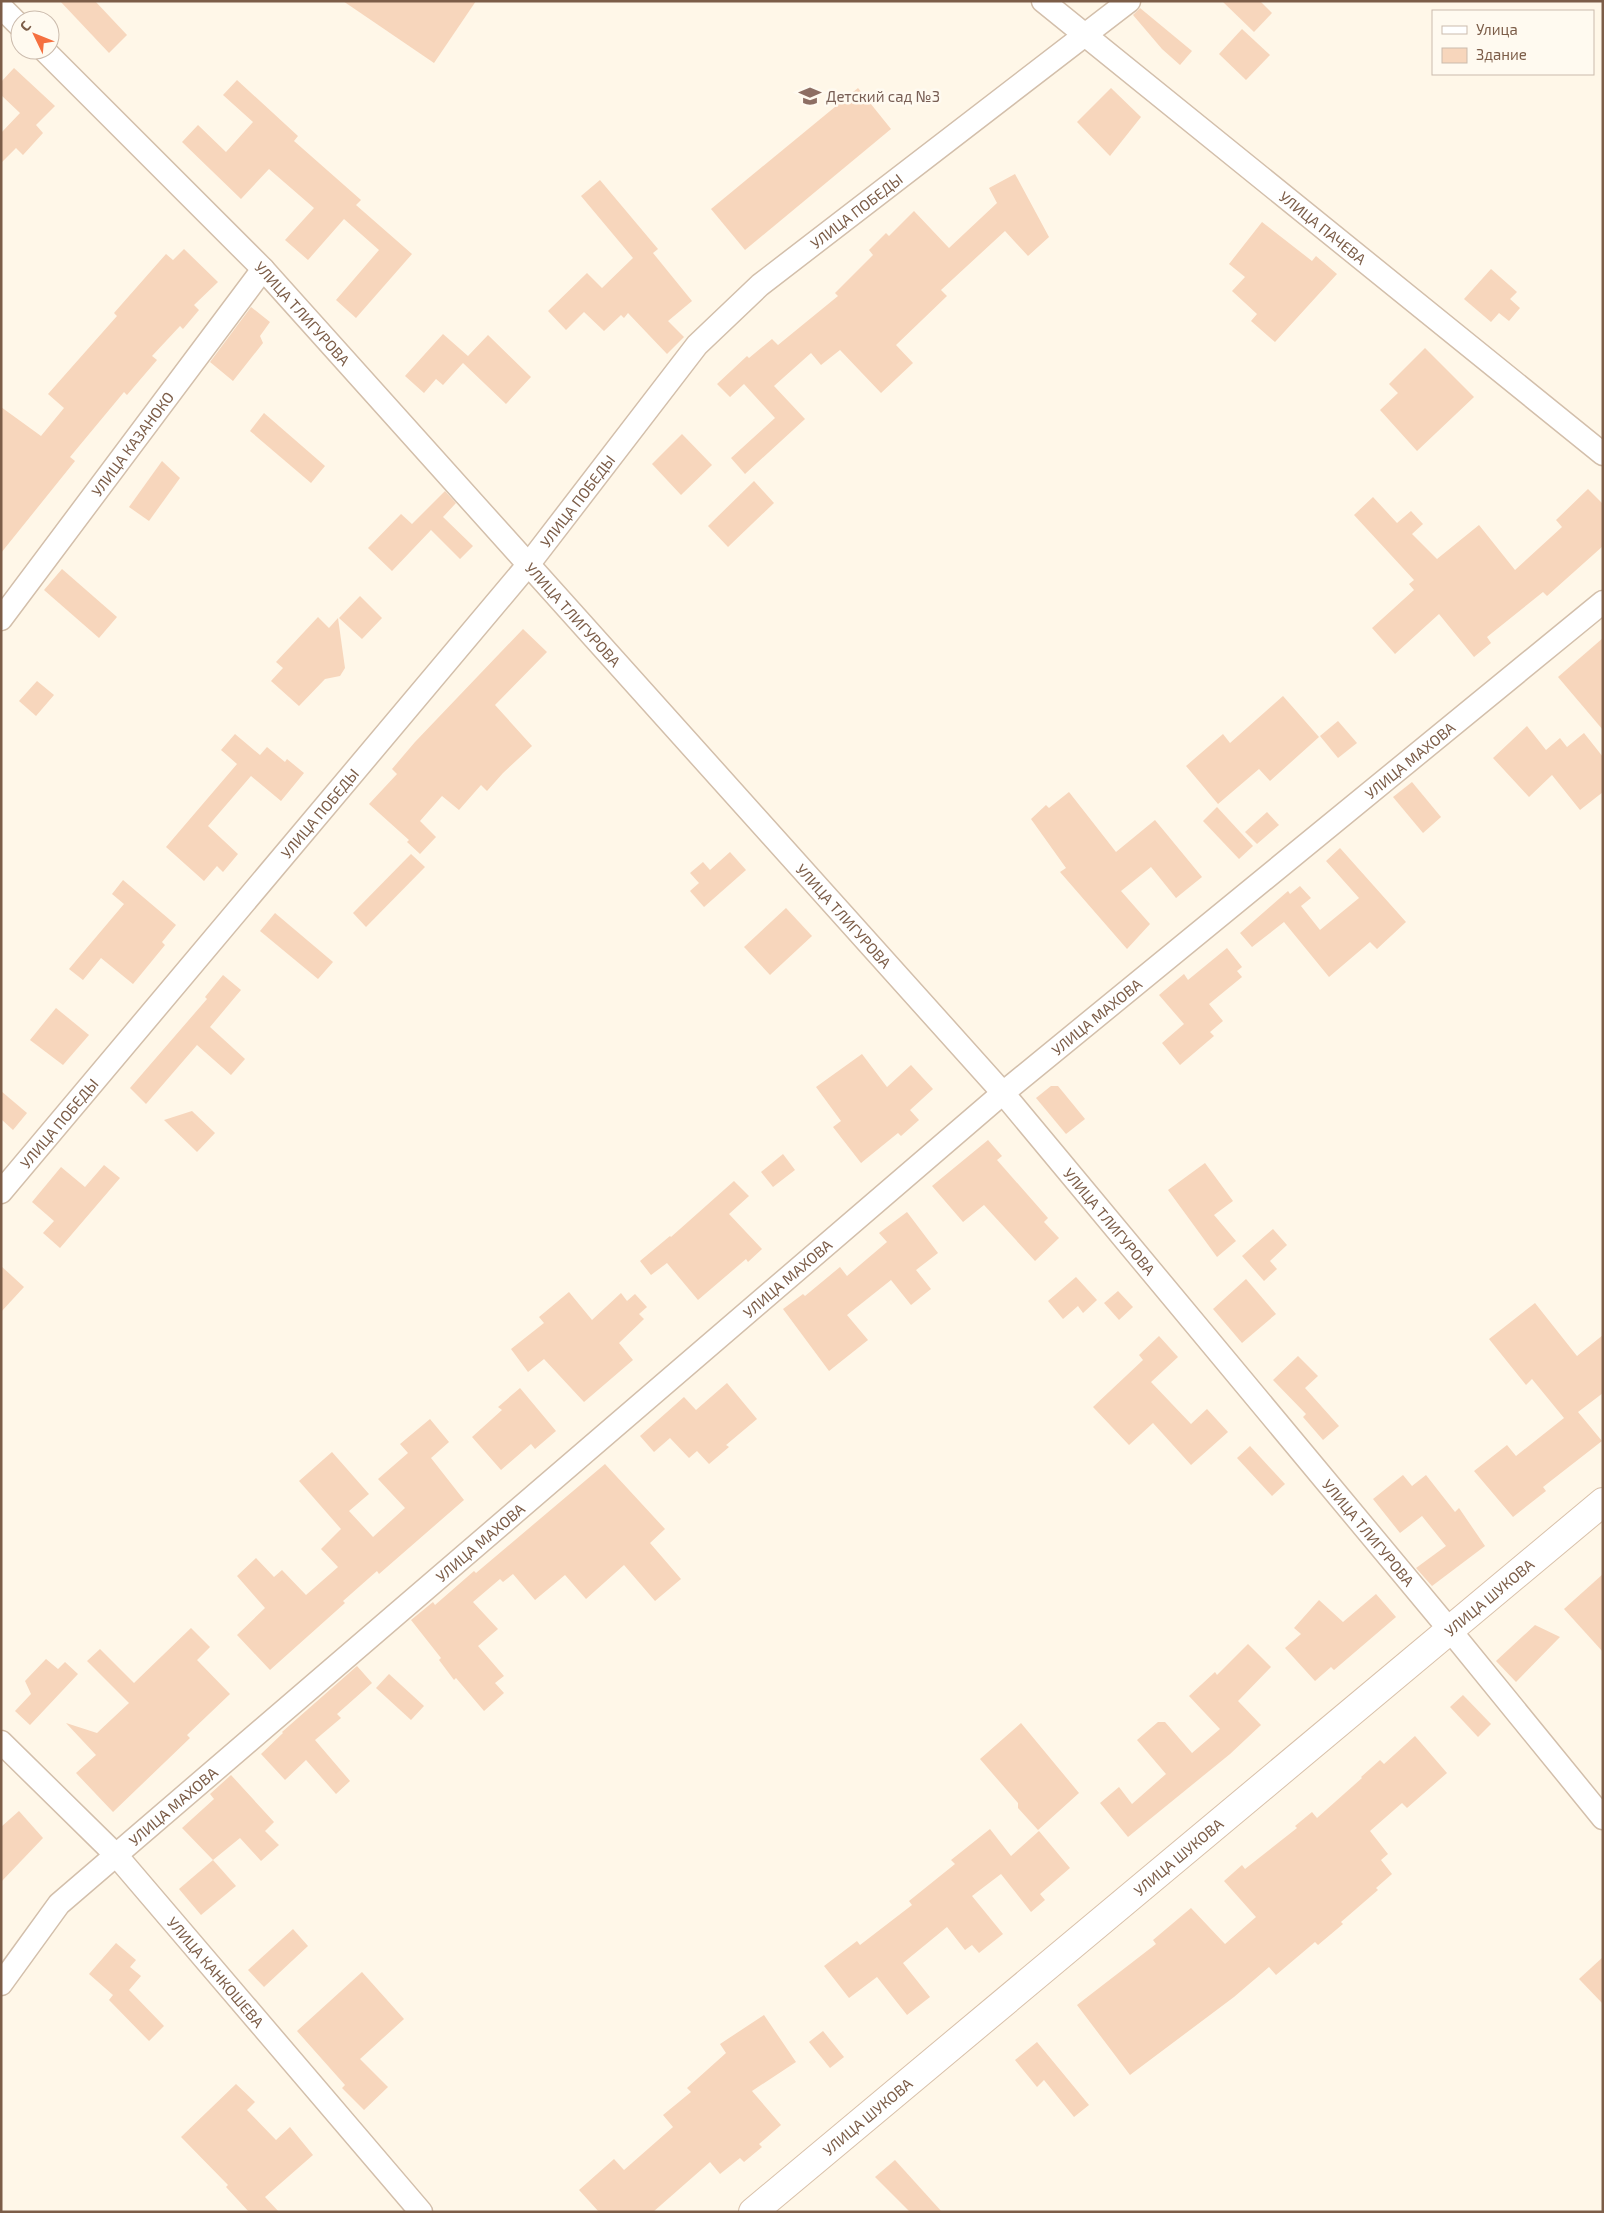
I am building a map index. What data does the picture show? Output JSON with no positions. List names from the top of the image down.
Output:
{
  "streets": {
    "main road": ["УЛИЦА ШУКОВА"],
    "street": [
      "УЛИЦА ПОБЕДЫ",
      "УЛИЦА ПАЧЕВА",
      "УЛИЦА ТЛИГУРОВА",
      "УЛИЦА КАЗАНОКО",
      "УЛИЦА МАХОВА",
      "УЛИЦА КАНКОШЕВА"
    ]
  },
  "crossings": [
    ["УЛИЦА ПОБЕДЫ", "УЛИЦА ПАЧЕВА"],
    ["УЛИЦА ПОБЕДЫ", "УЛИЦА ТЛИГУРОВА"],
    ["УЛИЦА ТЛИГУРОВА", "УЛИЦА КАЗАНОКО"],
    ["УЛИЦА ТЛИГУРОВА", "УЛИЦА МАХОВА"],
    ["УЛИЦА ТЛИГУРОВА", "УЛИЦА ШУКОВА"],
    ["УЛИЦА МАХОВА", "УЛИЦА КАНКОШЕВА"]
  ],
  "places": {
    "school or university": ["Детский сад №3"]
  },
  "legend": ["Улица", "Здание"],
  "north": "top left"
}
